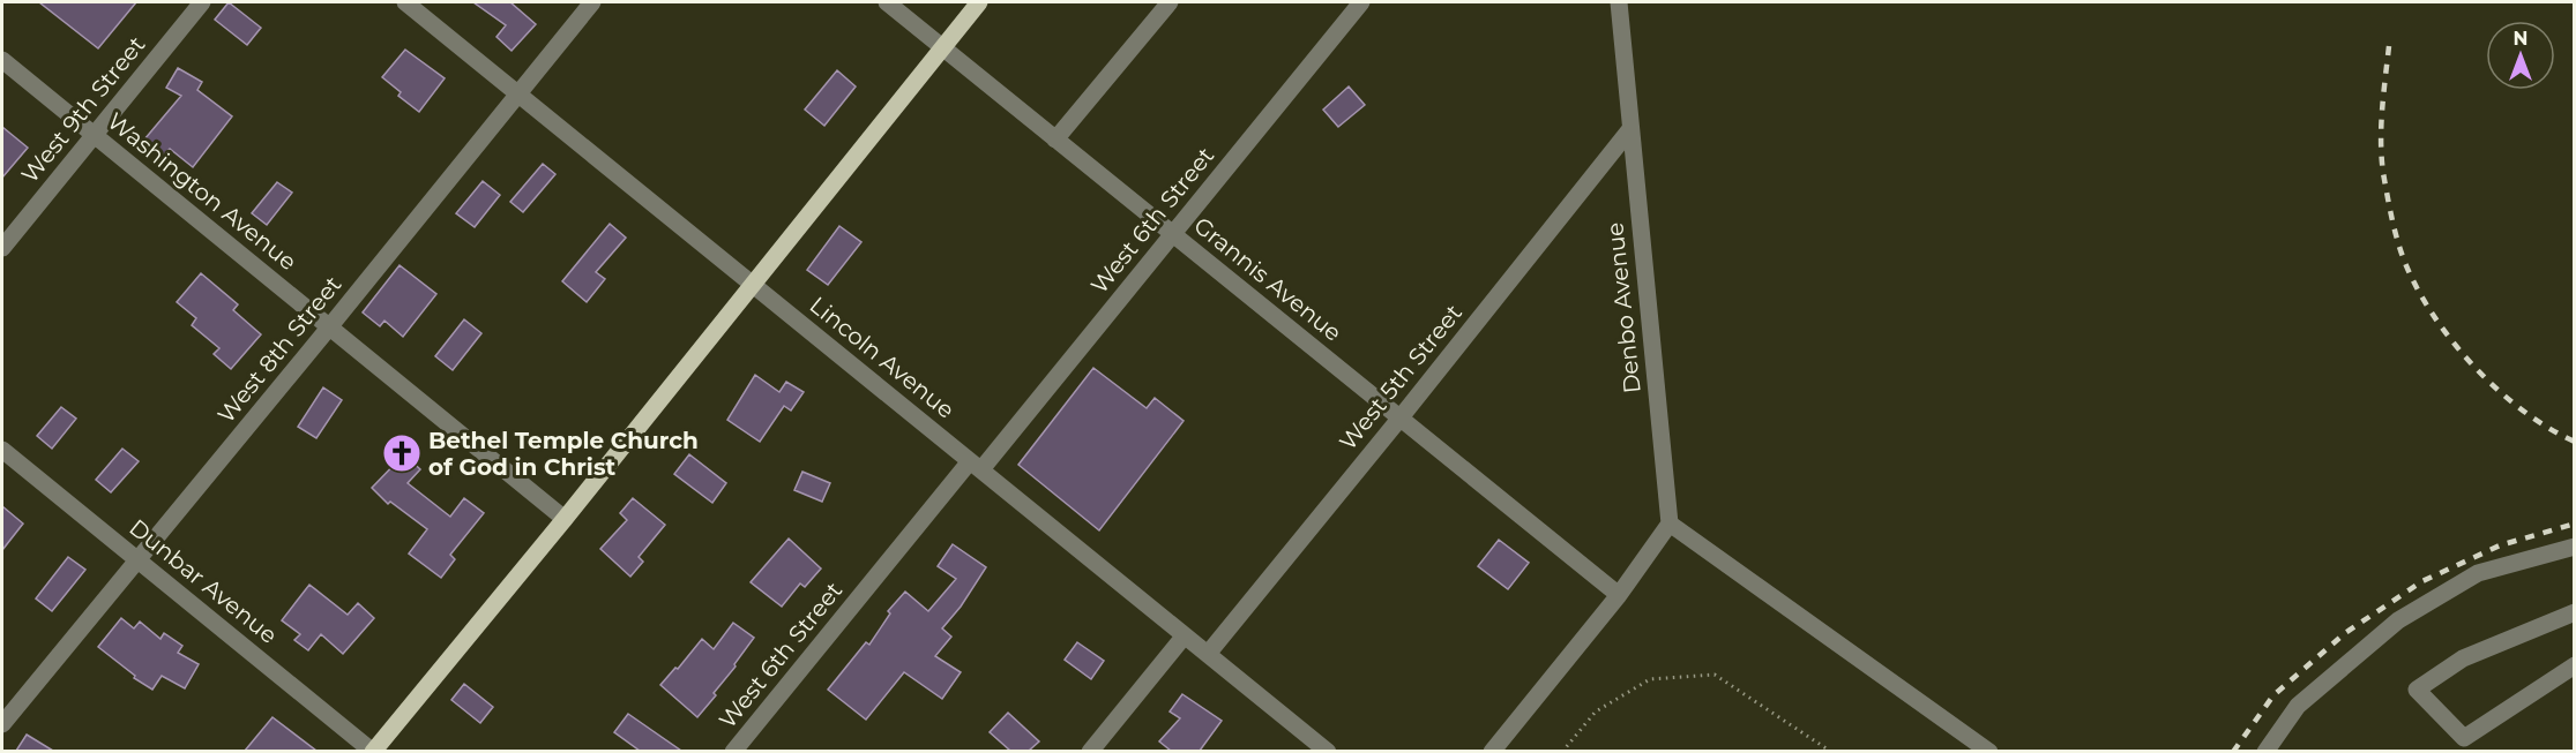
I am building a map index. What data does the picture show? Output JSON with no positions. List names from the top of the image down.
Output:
{
  "streets": {
    "street": [
      "West 9th Street",
      "Washington Avenue",
      "West 6th Street",
      "Grannis Avenue",
      "Denbo Avenue",
      "West 8th Street",
      "Lincoln Avenue",
      "West 5th Street",
      "Dunbar Avenue"
    ]
  },
  "crossings": [
    ["West 9th Street", "Washington Avenue"],
    ["Washington Avenue", "West 8th Street"],
    ["West 6th Street", "Grannis Avenue"],
    ["West 6th Street", "Lincoln Avenue"],
    ["Grannis Avenue", "West 5th Street"],
    ["Denbo Avenue", "West 5th Street"],
    ["West 8th Street", "Lincoln Avenue"],
    ["West 8th Street", "Dunbar Avenue"],
    ["Lincoln Avenue", "West 5th Street"]
  ],
  "places": {
    "church": ["Bethel Temple Church of God in Christ"]
  },
  "north": "top"
}
